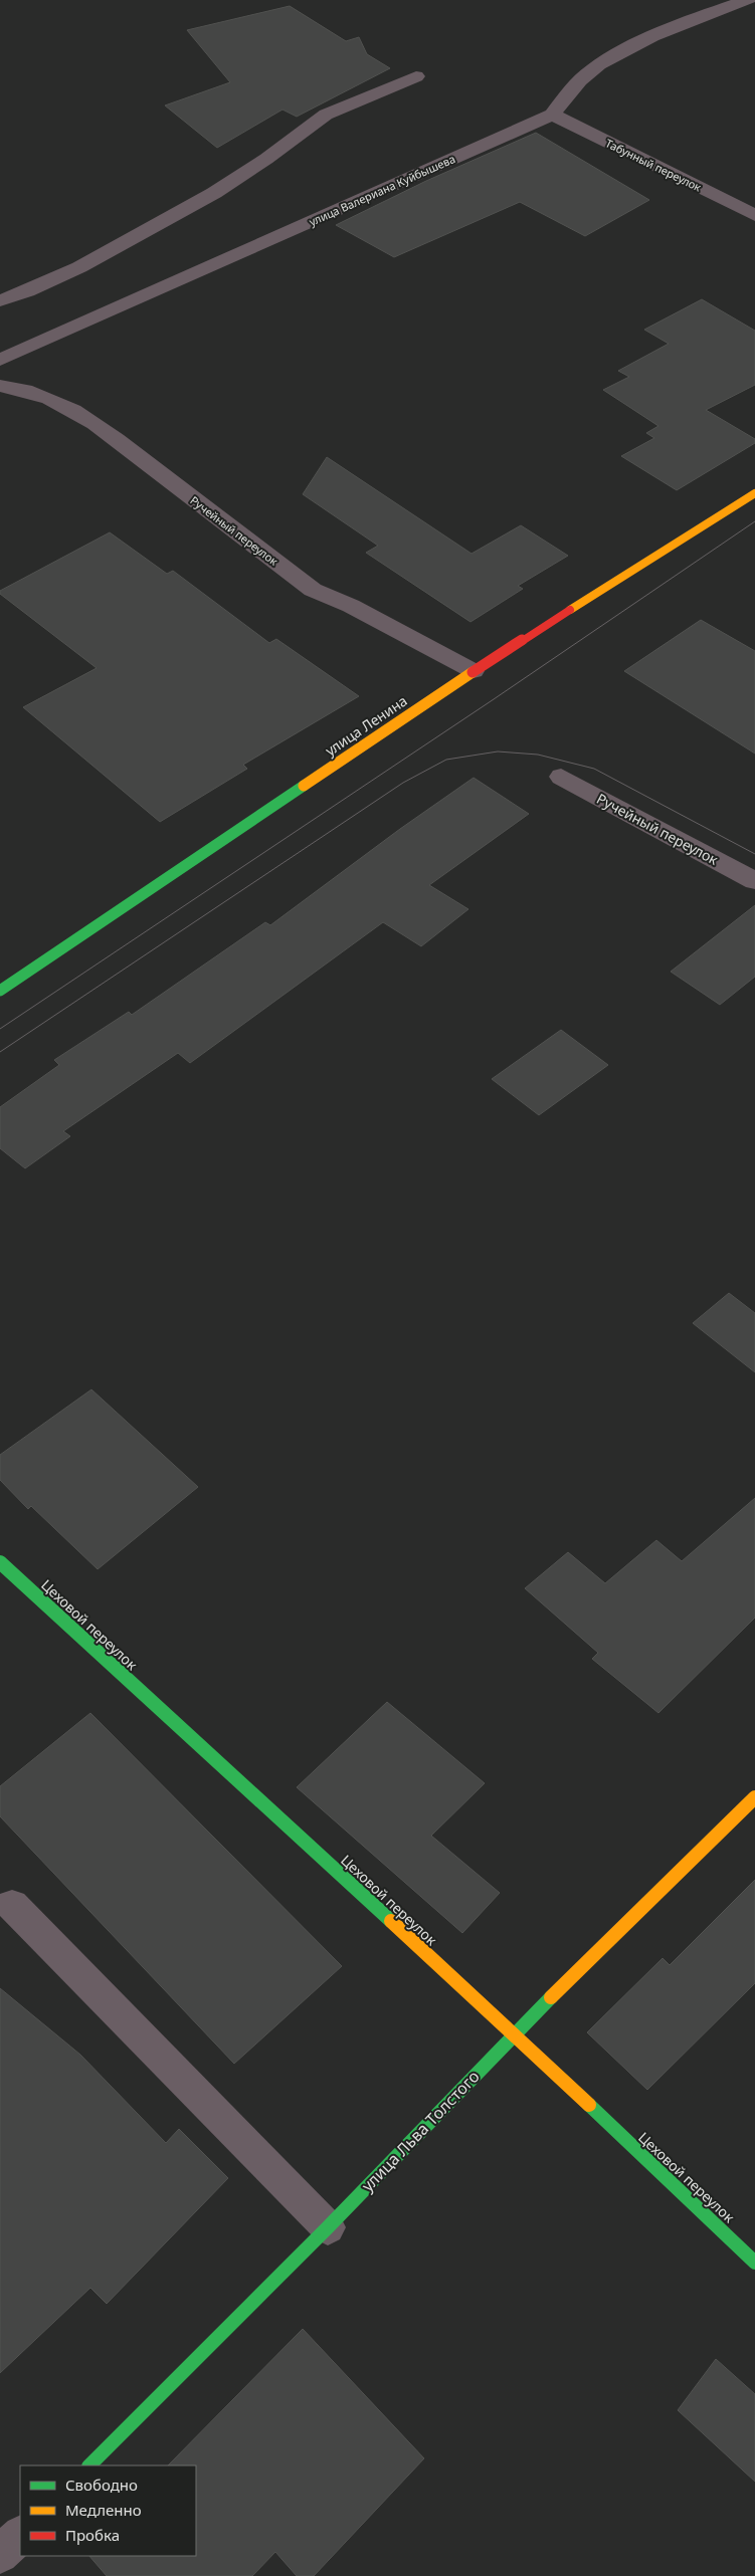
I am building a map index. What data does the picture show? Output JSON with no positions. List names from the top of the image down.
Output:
{
  "streets": {
    "street": [
      "Табунный переулок",
      "улица Валериана Куйбышева",
      "Ручейный переулок",
      "улица Ленина",
      "Цеховой переулок",
      "улица Льва Толстого"
    ]
  },
  "crossings": [
    ["Табунный переулок", "улица Валериана Куйбышева"],
    ["Ручейный переулок", "улица Ленина"],
    ["Цеховой переулок", "улица Льва Толстого"]
  ],
  "legend": ["Свободно", "Медленно", "Пробка"]
}
